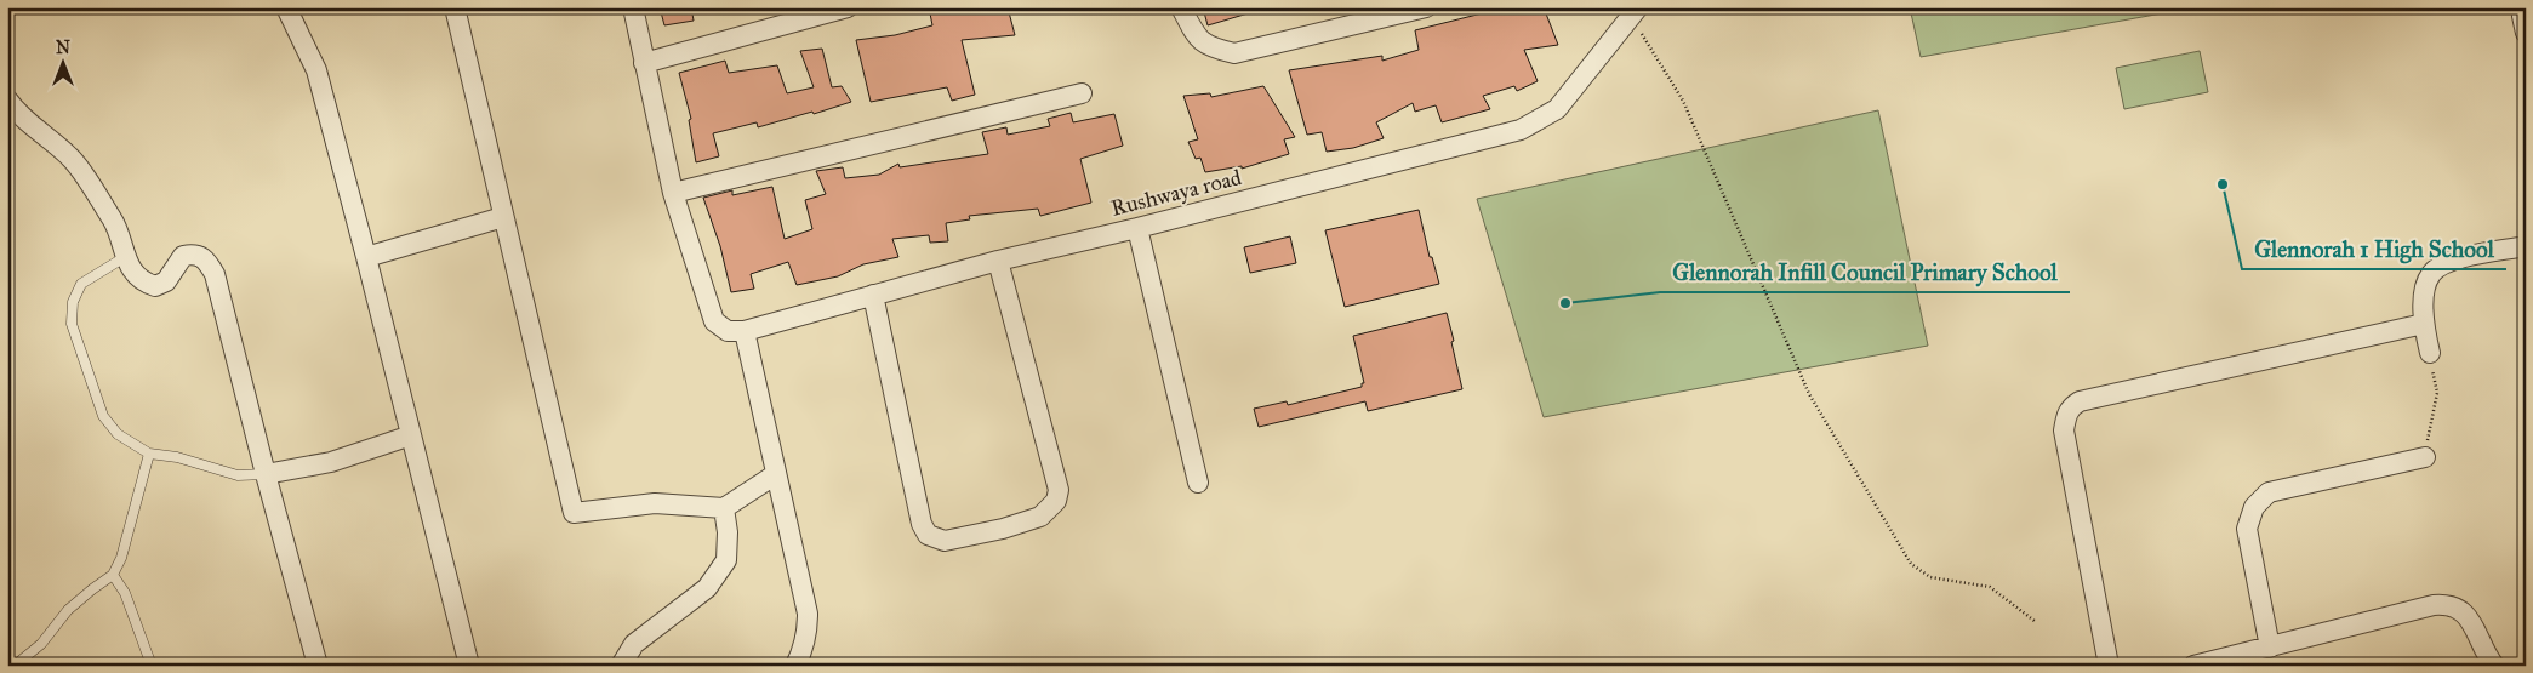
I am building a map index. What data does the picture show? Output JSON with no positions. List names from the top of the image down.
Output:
{
  "streets": {
    "street": ["Rushwaya road"]
  },
  "places": ["Glennorah 1 High School", "Glennorah Infill Council Primary School"],
  "north": "top"
}
